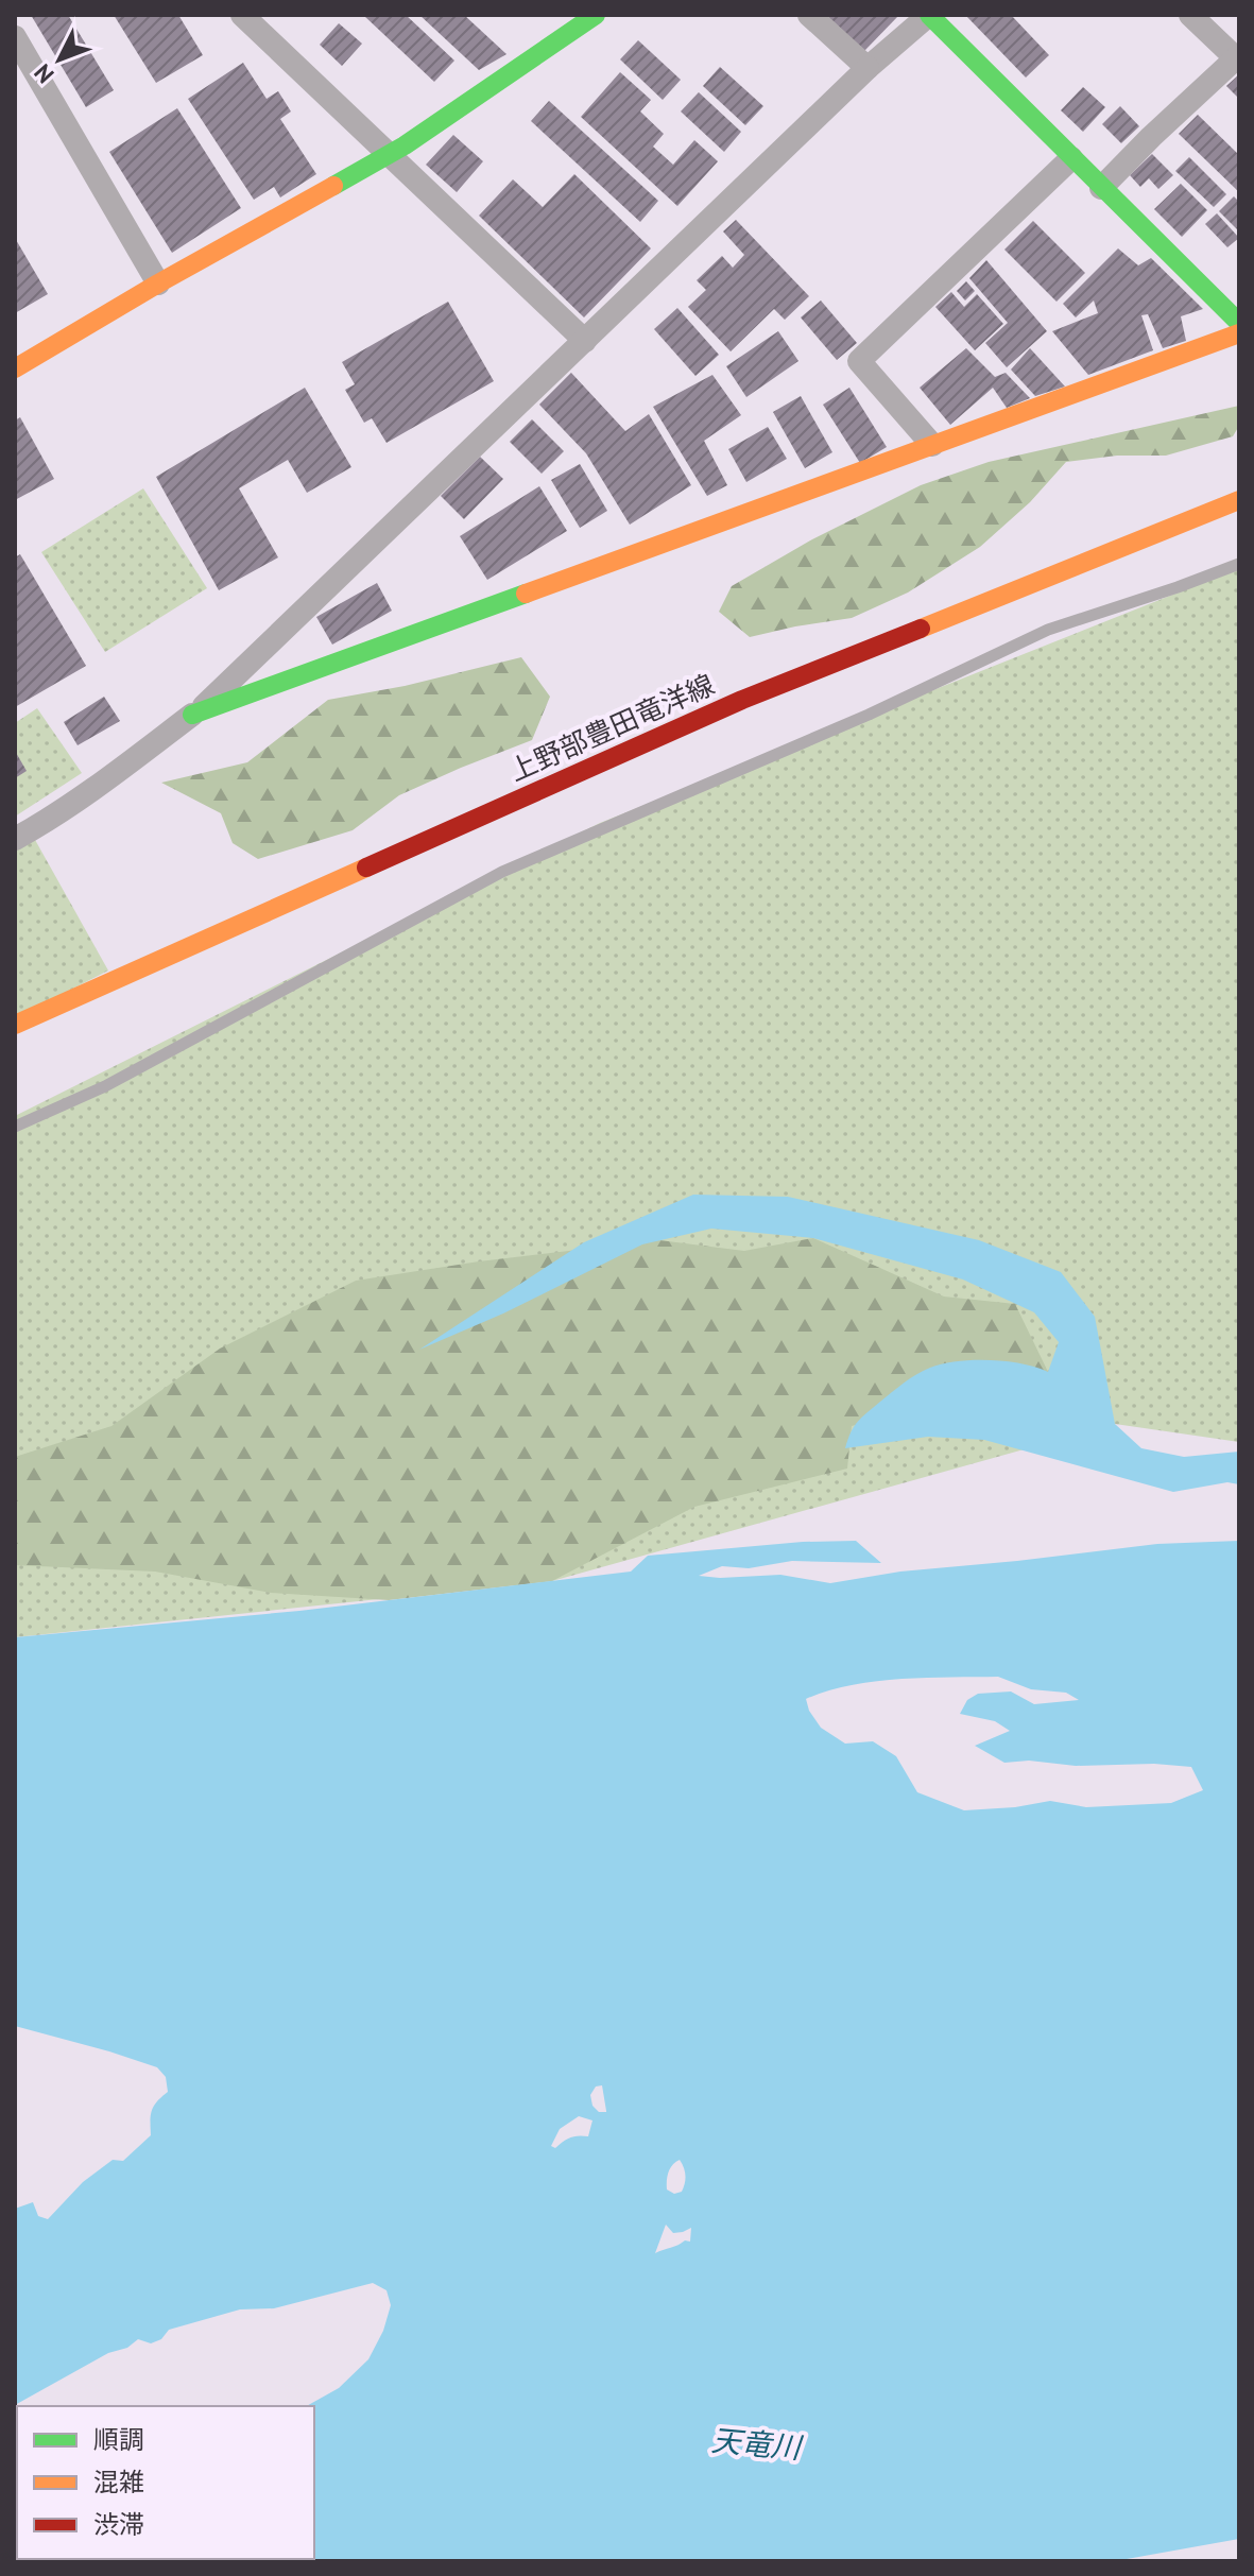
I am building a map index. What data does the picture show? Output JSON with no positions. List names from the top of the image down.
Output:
{
  "streets": {
    "street": ["上野部豊田竜洋線"]
  },
  "water": ["天竜川"],
  "legend": ["順調", "混雑", "渋滞"],
  "north": "bottom left"
}
